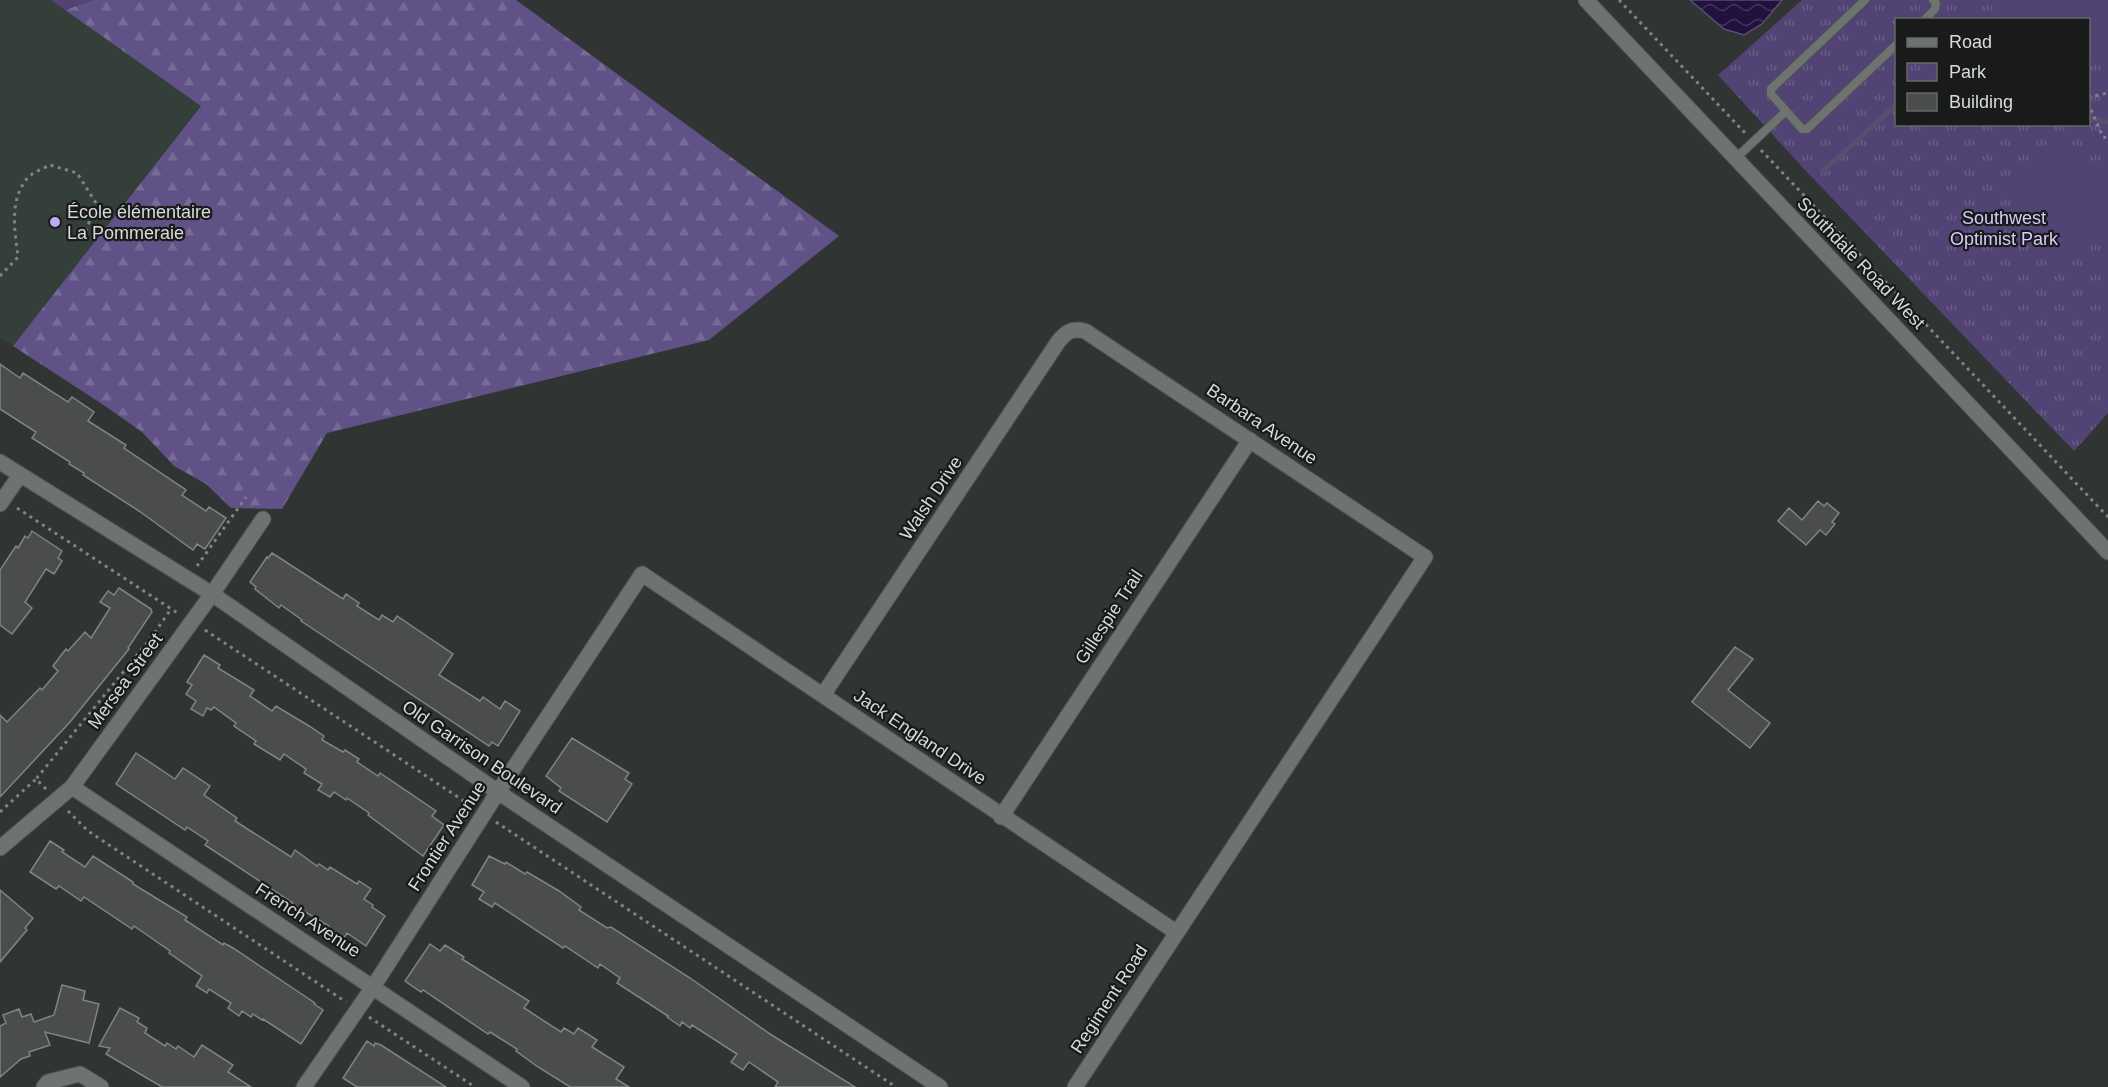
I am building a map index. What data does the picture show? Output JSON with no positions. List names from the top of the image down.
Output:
{
  "streets": {
    "street": [
      "Southdale Road West",
      "Barbara Avenue",
      "Walsh Drive",
      "Gillespie Trail",
      "Mersea Street",
      "Jack England Drive",
      "Old Garrison Boulevard",
      "Frontier Avenue",
      "French Avenue",
      "Regiment Road"
    ]
  },
  "crossings": [
    ["Barbara Avenue", "Walsh Drive"],
    ["Barbara Avenue", "Gillespie Trail"],
    ["Barbara Avenue", "Regiment Road"],
    ["Walsh Drive", "Jack England Drive"],
    ["Gillespie Trail", "Jack England Drive"],
    ["Mersea Street", "Old Garrison Boulevard"],
    ["Mersea Street", "French Avenue"],
    ["Jack England Drive", "Frontier Avenue"],
    ["Jack England Drive", "Regiment Road"],
    ["Old Garrison Boulevard", "Frontier Avenue"],
    ["Frontier Avenue", "French Avenue"]
  ],
  "parks": ["Southwest Optimist Park"],
  "places": ["École élémentaire La Pommeraie"],
  "legend": ["Road", "Park", "Building"]
}
